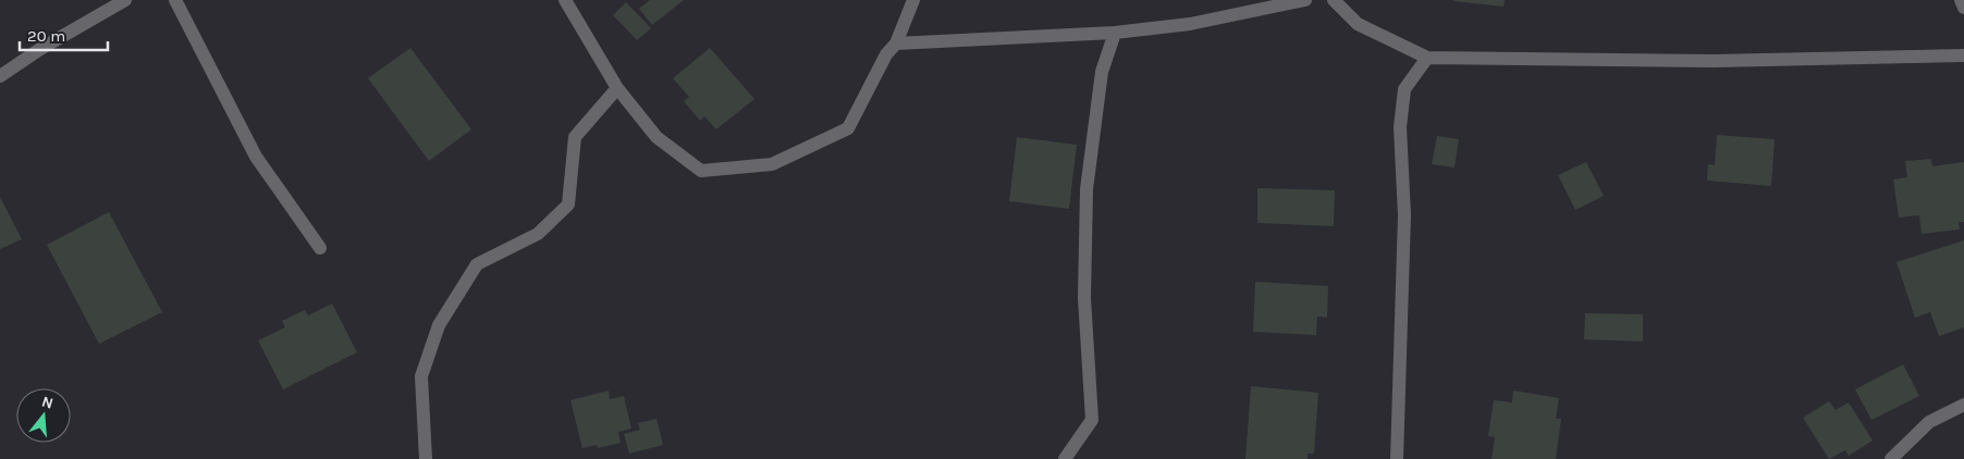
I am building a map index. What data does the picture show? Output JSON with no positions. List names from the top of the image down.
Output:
{
  "scale_bar": "20 m",
  "north": "top"
}
